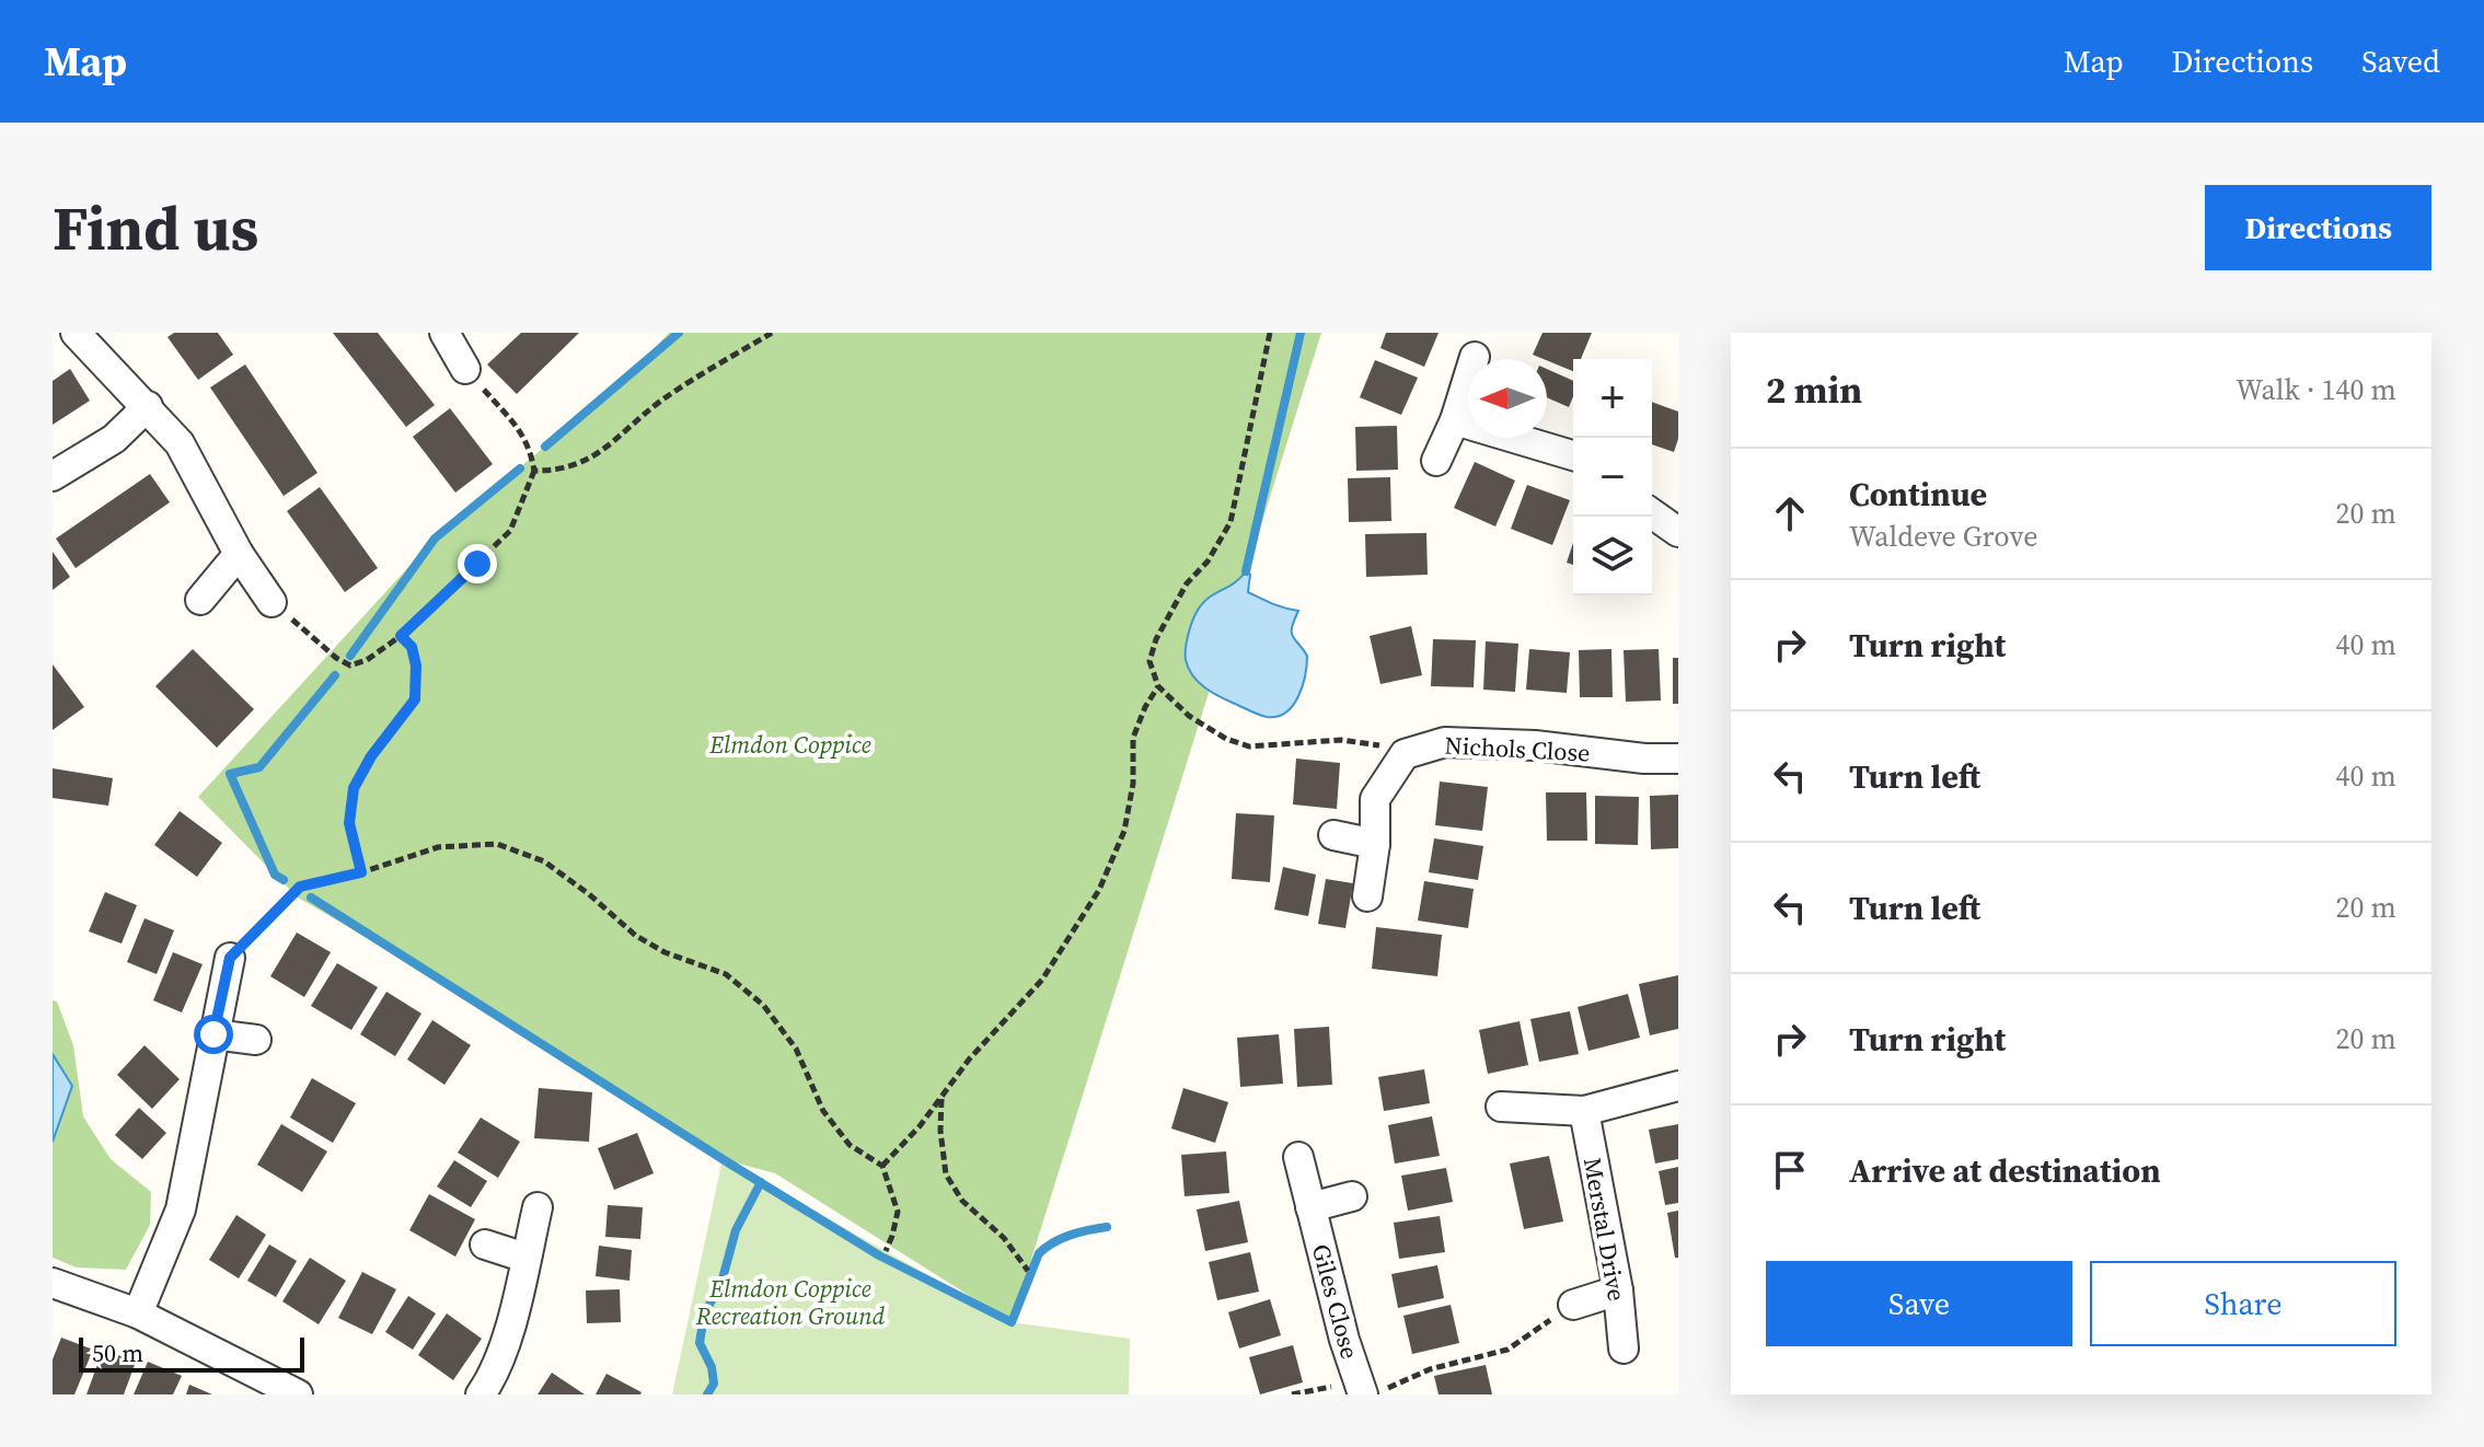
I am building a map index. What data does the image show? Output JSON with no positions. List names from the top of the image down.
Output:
{
  "streets": {
    "street": ["Nichols Close", "Merstal Drive", "Giles Close"]
  },
  "parks": ["Elmdon Coppice", "Elmdon Coppice Recreation Ground"],
  "scale_bar": "50 m",
  "north": "left",
  "page": {
    "header": "Map",
    "nav": ["Map", "Directions", "Saved"],
    "buttons": [
      "Directions",
      ["Save", "Share"]
    ],
    "title": "Find us",
    "heading": ["2 min", "Walk · 140 m"],
    "map_buttons": ["+", "−"],
    "list": [
      ["Continue", "Waldeve Grove", "20 m"],
      ["Turn right", "40 m"],
      ["Turn left", "40 m"],
      ["Turn left", "20 m"],
      ["Turn right", "20 m"],
      "Arrive at destination"
    ],
    "scale": "50 m"
  }
}
